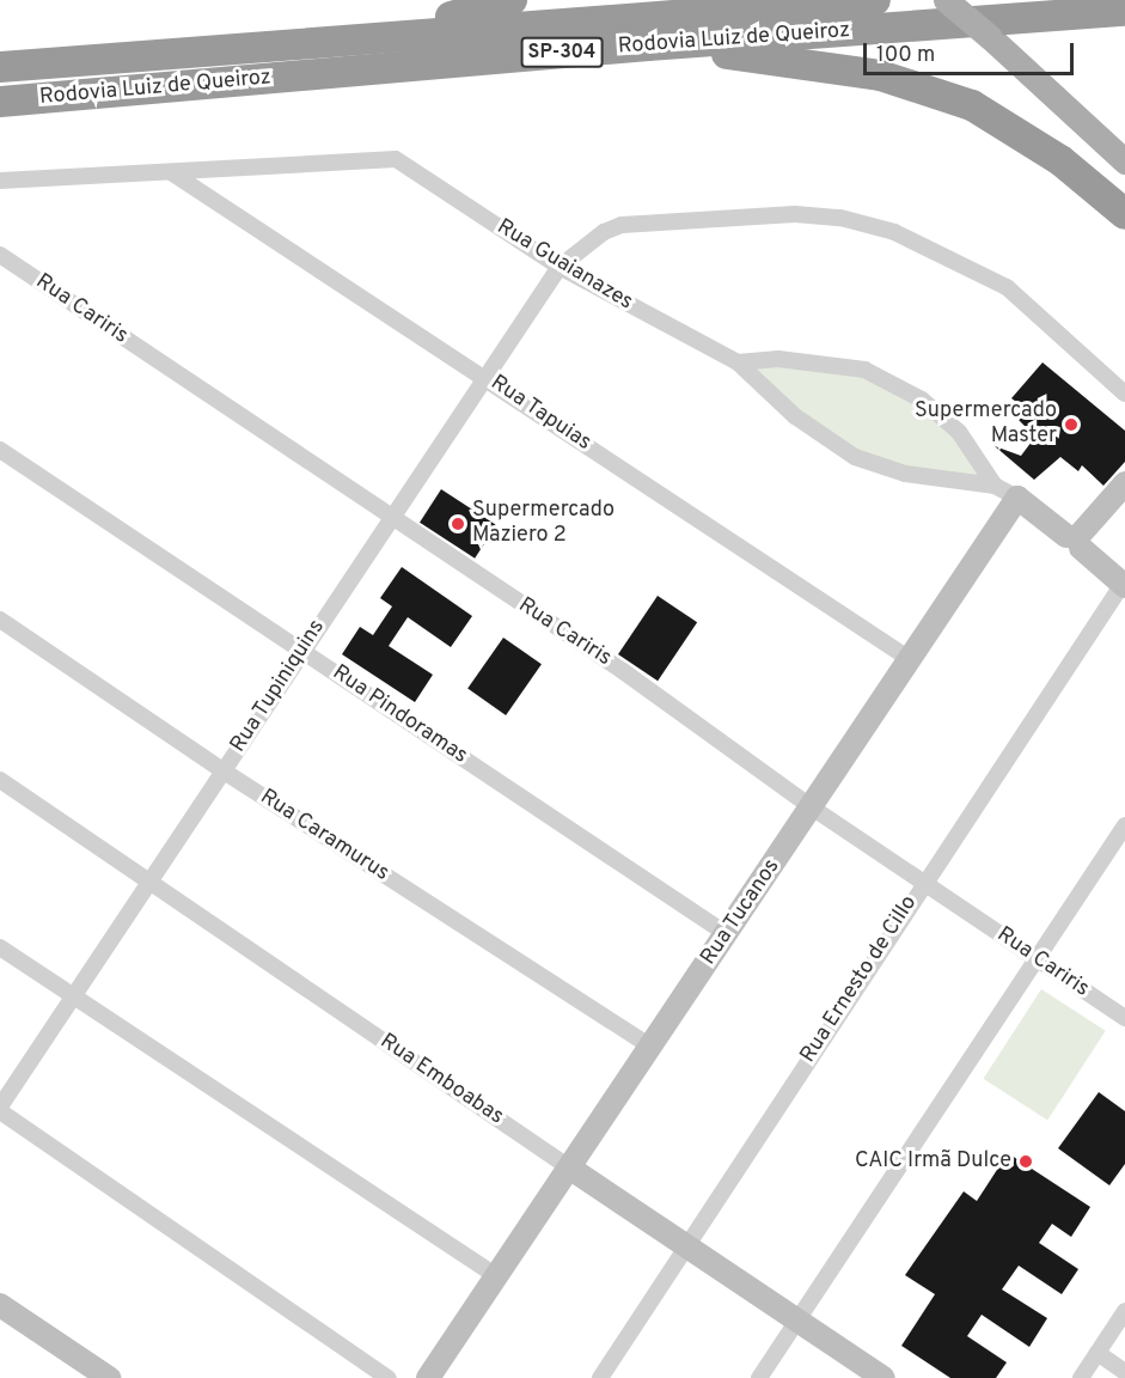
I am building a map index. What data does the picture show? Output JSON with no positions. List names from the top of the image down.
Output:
{
  "streets": {
    "highway": ["Rodovia Luiz de Queiroz", "SP-304"],
    "street": [
      "Rua Guaianazes",
      "Rua Cariris",
      "Rua Tapuias",
      "Rua Tupiniquins",
      "Rua Pindoramas",
      "Rua Caramurus",
      "Rua Tucanos",
      "Rua Ernesto de Cillo",
      "Rua Emboabas"
    ]
  },
  "crossings": [
    ["Rua Guaianazes", "Rua Tapuias"],
    ["Rua Guaianazes", "Rua Tupiniquins"],
    ["Rua Guaianazes", "Rua Tucanos"],
    ["Rua Cariris", "Rua Tupiniquins"],
    ["Rua Cariris", "Rua Tucanos"],
    ["Rua Cariris", "Rua Ernesto de Cillo"],
    ["Rua Tapuias", "Rua Tupiniquins"],
    ["Rua Tapuias", "Rua Tucanos"],
    ["Rua Tupiniquins", "Rua Pindoramas"],
    ["Rua Tupiniquins", "Rua Caramurus"],
    ["Rua Tupiniquins", "Rua Emboabas"],
    ["Rua Pindoramas", "Rua Tucanos"],
    ["Rua Caramurus", "Rua Tucanos"],
    ["Rua Tucanos", "Rua Emboabas"],
    ["Rua Ernesto de Cillo", "Rua Emboabas"]
  ],
  "places": ["Supermercado Master", "Supermercado Maziero 2", "CAIC Irmã Dulce"],
  "scale_bar": "100 m"
}
